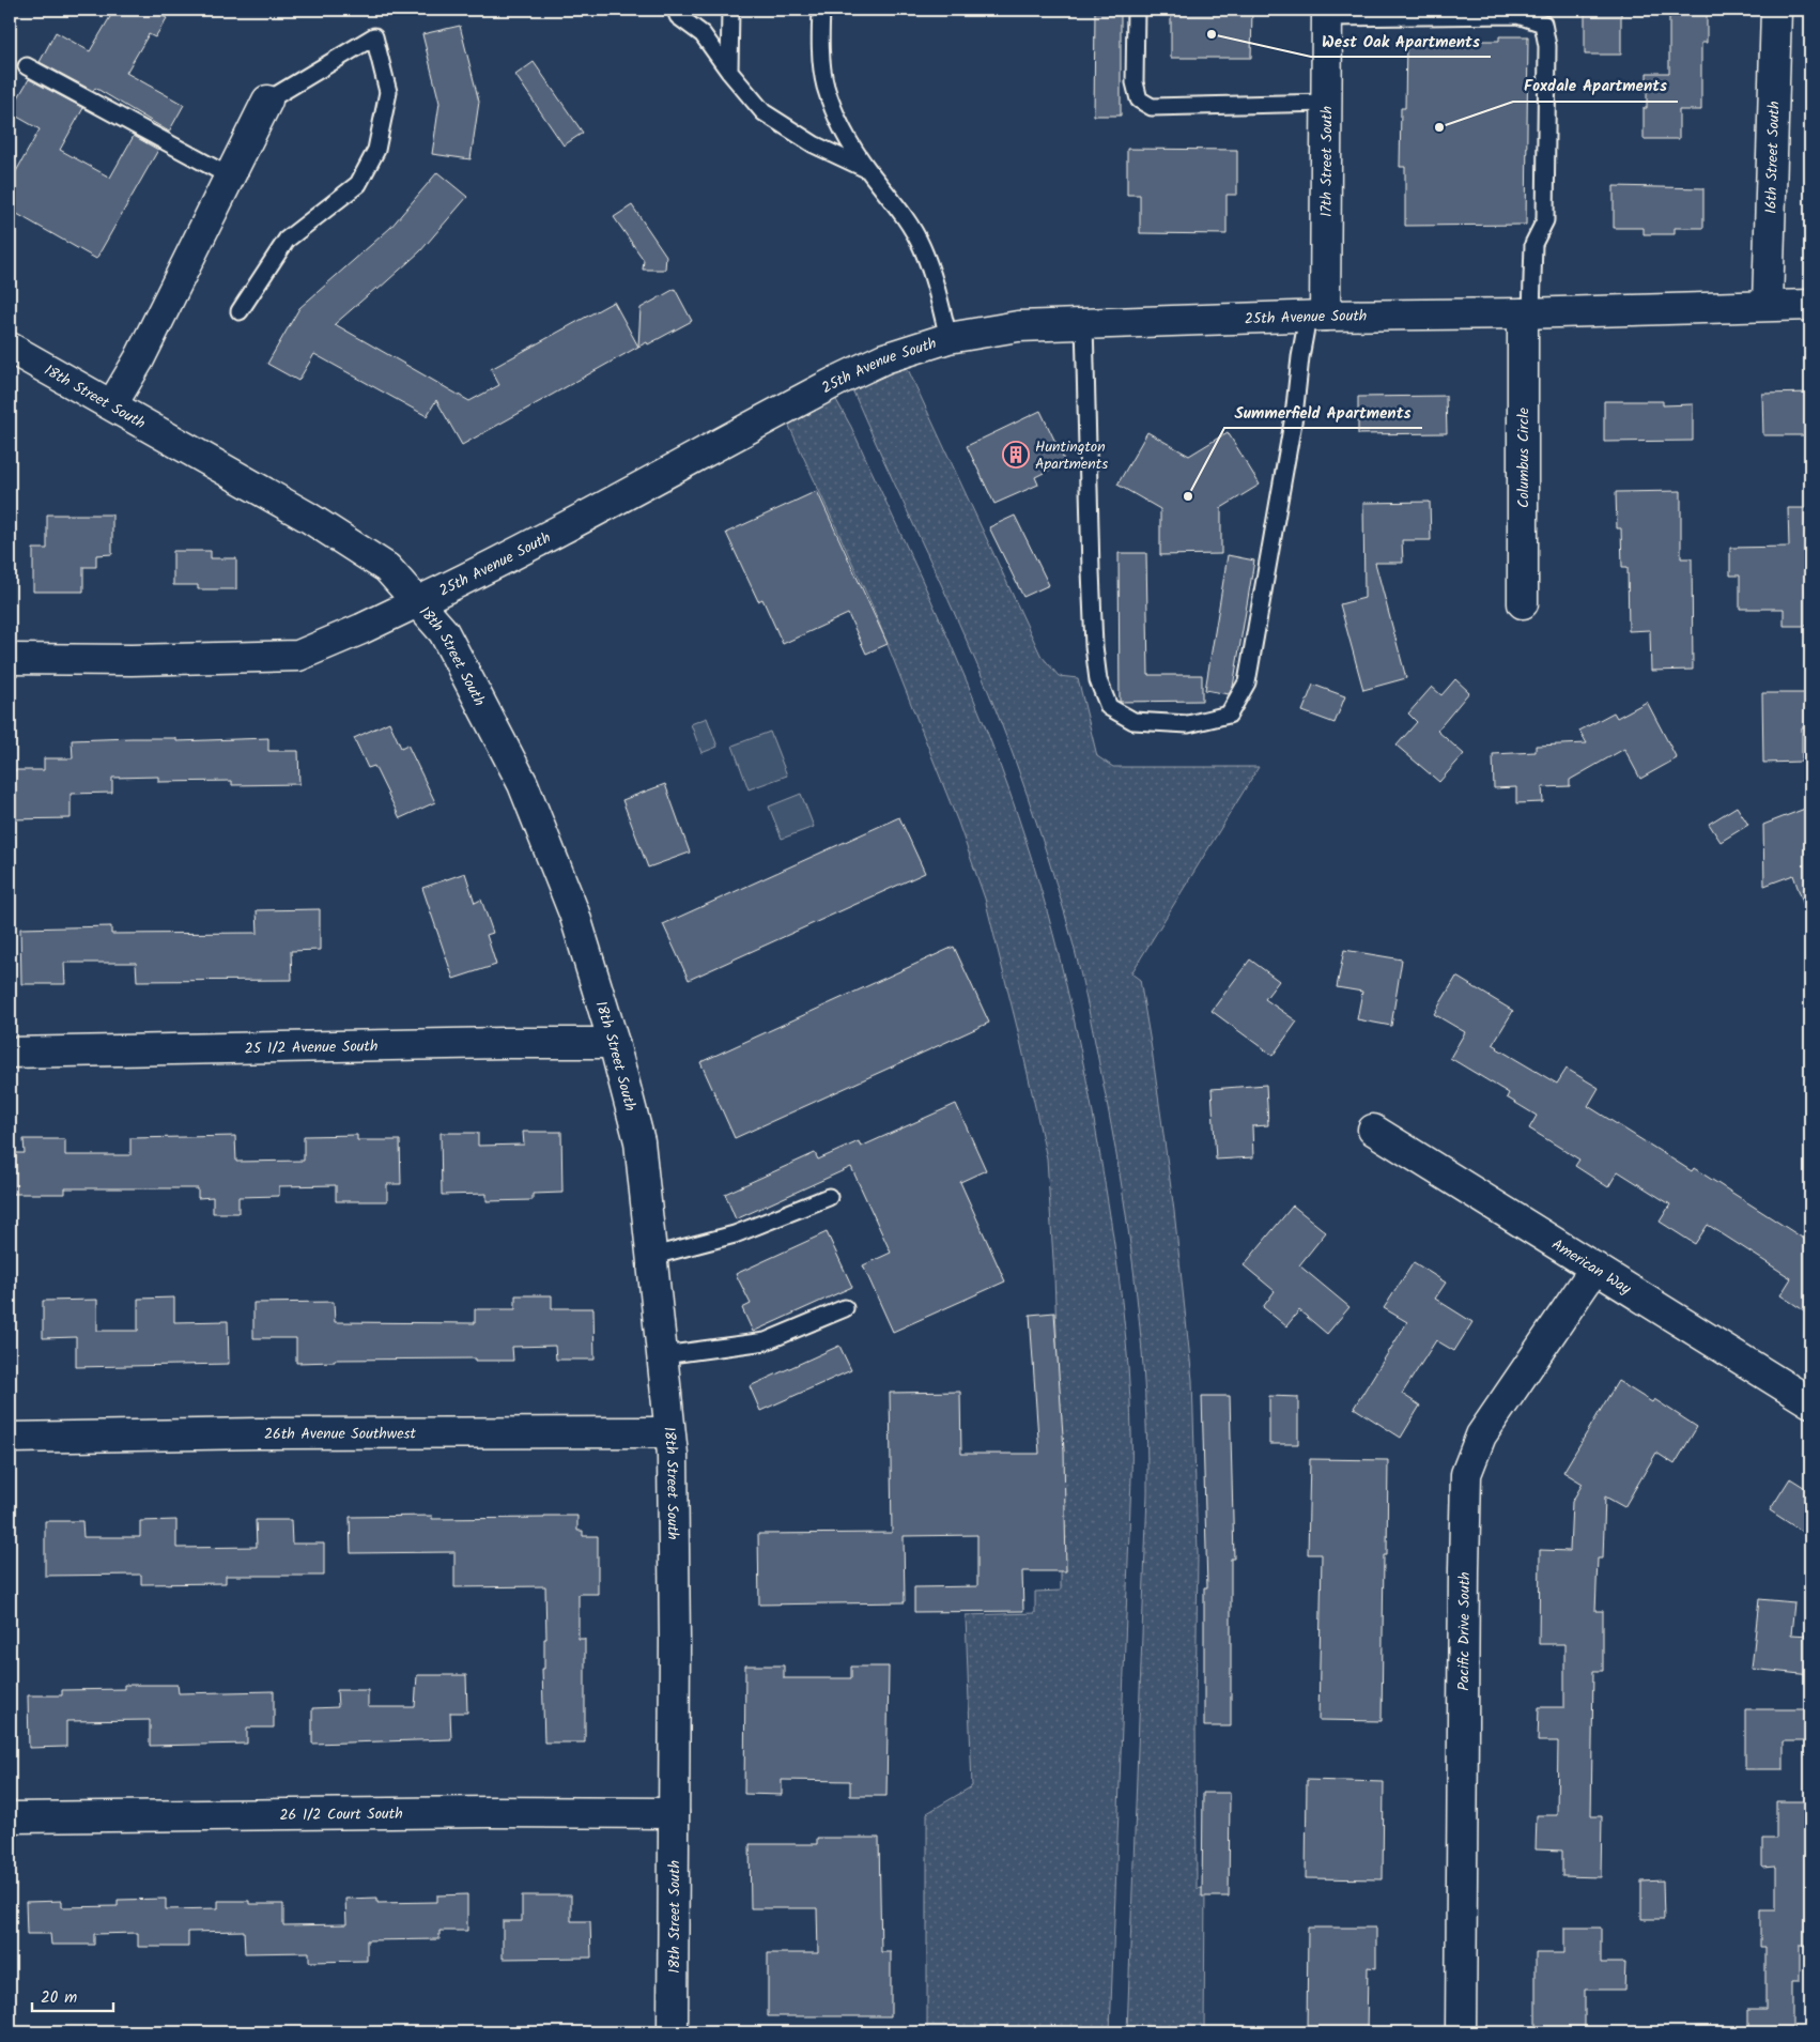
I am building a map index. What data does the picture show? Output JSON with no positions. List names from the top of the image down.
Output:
{
  "streets": {
    "street": [
      "16th Street South",
      "17th Street South",
      "25th Avenue South",
      "18th Street South",
      "Columbus Circle",
      "25 1/2 Avenue South",
      "American Way",
      "26th Avenue Southwest",
      "Pacific Drive South",
      "26 1/2 Court South"
    ]
  },
  "crossings": [
    ["16th Street South", "25th Avenue South"],
    ["17th Street South", "25th Avenue South"],
    ["25th Avenue South", "18th Street South"],
    ["25th Avenue South", "Columbus Circle"],
    ["18th Street South", "25 1/2 Avenue South"],
    ["18th Street South", "26th Avenue Southwest"],
    ["18th Street South", "26 1/2 Court South"],
    ["American Way", "Pacific Drive South"]
  ],
  "places": {
    "other": ["West Oak Apartments", "Foxdale Apartments", "Summerfield Apartments"],
    "building": ["Huntington Apartments"]
  },
  "scale_bar": "20 m"
}
